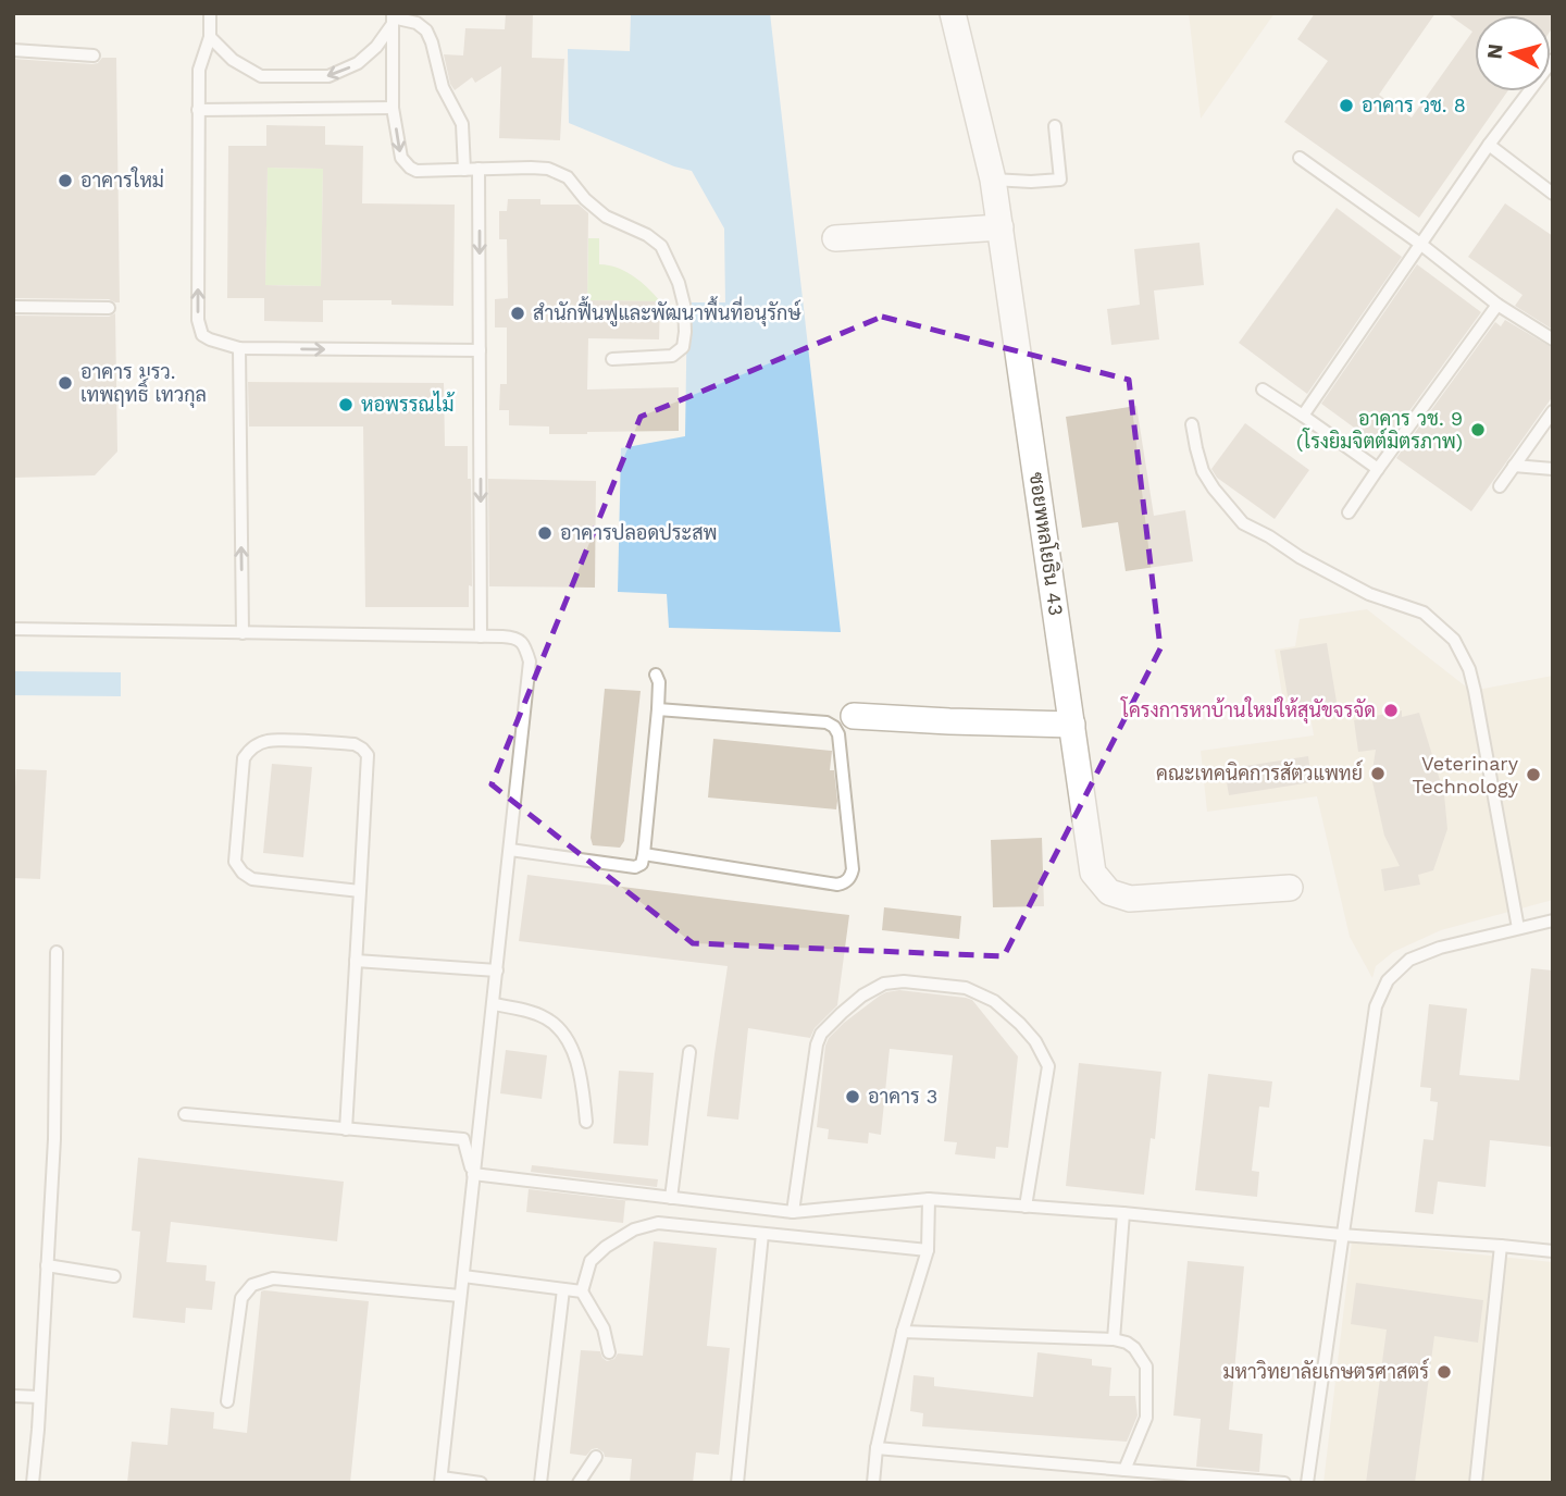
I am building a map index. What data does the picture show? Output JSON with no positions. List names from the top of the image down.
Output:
{
  "streets": {
    "street": ["ซอยพหลโยธิน 43"]
  },
  "places": [
    "อาคาร วช. 8",
    "อาคารใหม่",
    "สำนักฟื้นฟูและพัฒนาพื้นที่อนุรักษ์",
    "อาคาร มรว. เทพฤทธิ์ เทวกุล",
    "หอพรรณไม้",
    "อาคาร วช. 9 (โรงยิมจิตต์มิตรภาพ)",
    "อาคารปลอดประสพ",
    "โครงการหาบ้านใหม่ให้สุนัขจรจัด",
    "คณะเทคนิคการสัตวแพทย์",
    "Veterinary Technology",
    "อาคาร 3",
    "มหาวิทยาลัยเกษตรศาสตร์"
  ],
  "north": "left"
}
